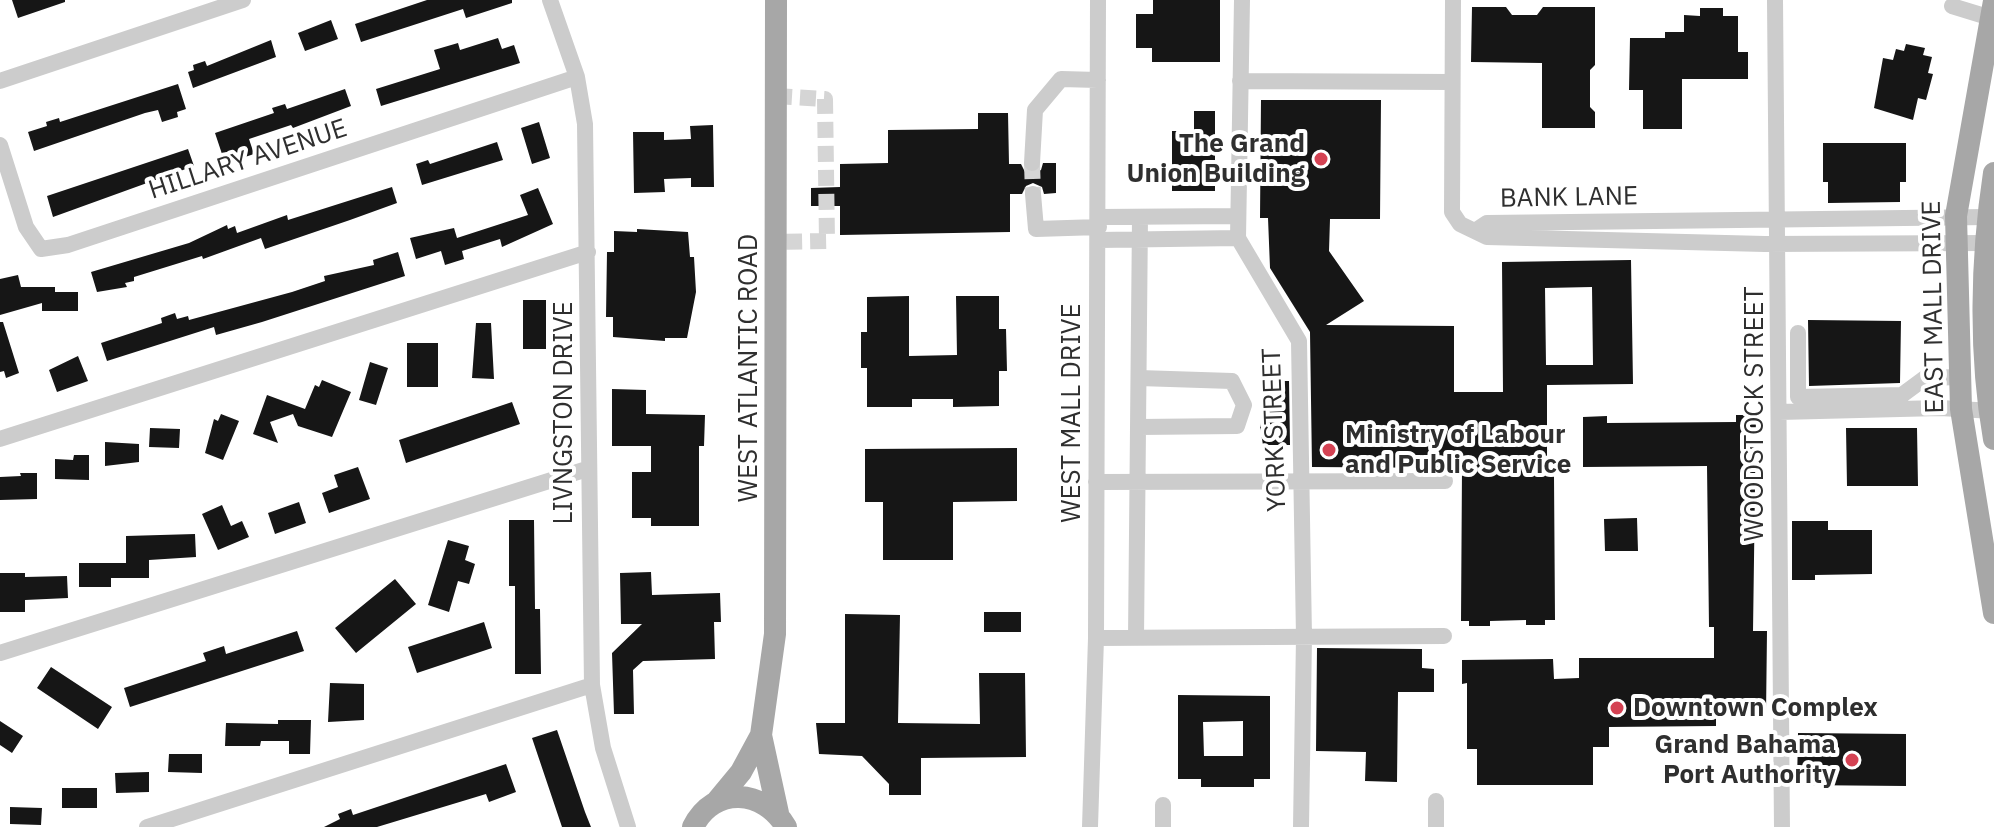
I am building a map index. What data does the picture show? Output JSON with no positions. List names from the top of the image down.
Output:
{
  "streets": {
    "main road": ["EAST MALL DRIVE", "WEST ATLANTIC ROAD"],
    "street": [
      "HILLARY AVENUE",
      "BANK LANE",
      "LIVNGSTON DRIVE",
      "WEST MALL DRIVE",
      "WOODSTOCK STREET",
      "YORK STREET"
    ]
  },
  "crossings": [
    ["HILLARY AVENUE", "LIVNGSTON DRIVE"],
    ["BANK LANE", "EAST MALL DRIVE"],
    ["BANK LANE", "WOODSTOCK STREET"]
  ],
  "places": [
    "The Grand Union Building",
    "Ministry of Labour and Public Service",
    "Downtown Complex",
    "Grand Bahama Port Authority"
  ]
}
